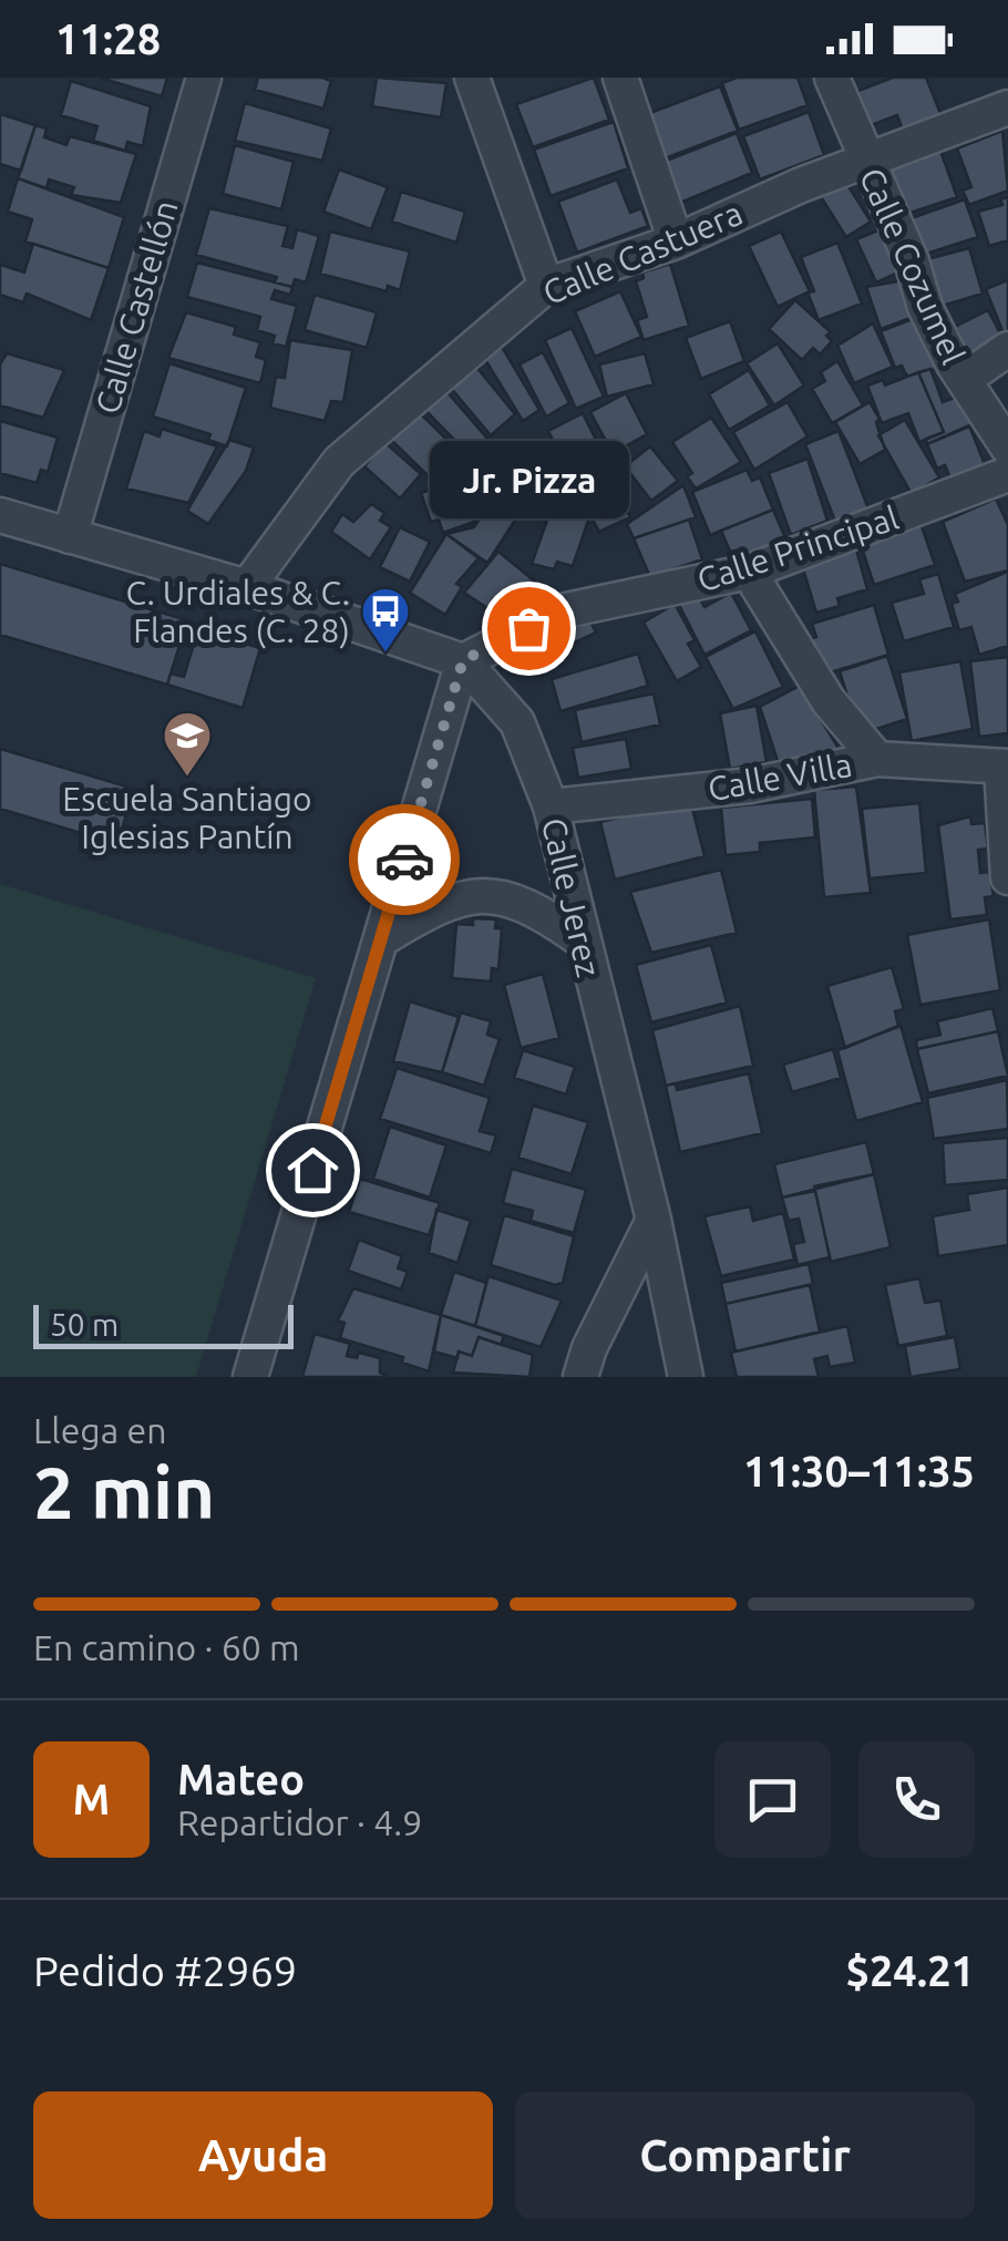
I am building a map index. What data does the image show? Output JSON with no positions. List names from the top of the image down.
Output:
{
  "streets": {
    "street": [
      "Calle Castuera",
      "Calle Cozumel",
      "Calle Castellón",
      "Calle Principal",
      "Calle Villa",
      "Calle Jerez"
    ]
  },
  "crossings": [
    ["Calle Castuera", "Calle Cozumel"],
    ["Calle Principal", "Calle Jerez"],
    ["Calle Villa", "Calle Jerez"]
  ],
  "places": {
    "other": ["Jr. Pizza"],
    "bus stop": ["C. Urdiales & C. Flandes (C. 28)"],
    "school or university": ["Escuela Santiago Iglesias Pantín"]
  },
  "scale_bar": "50 m",
  "page": {
    "status": "11:28",
    "bubble": "Jr. Pizza",
    "scale": "50 m",
    "heading": ["2 min", "Llega en", "11:30–11:35"],
    "panel": [
      "Mateo",
      "Repartidor · 4.9",
      "Pedido #2969",
      "$24.21"
    ],
    "bar": "En camino · 60 m",
    "round": "M",
    "buttons": ["Ayuda", "Compartir"]
  }
}
